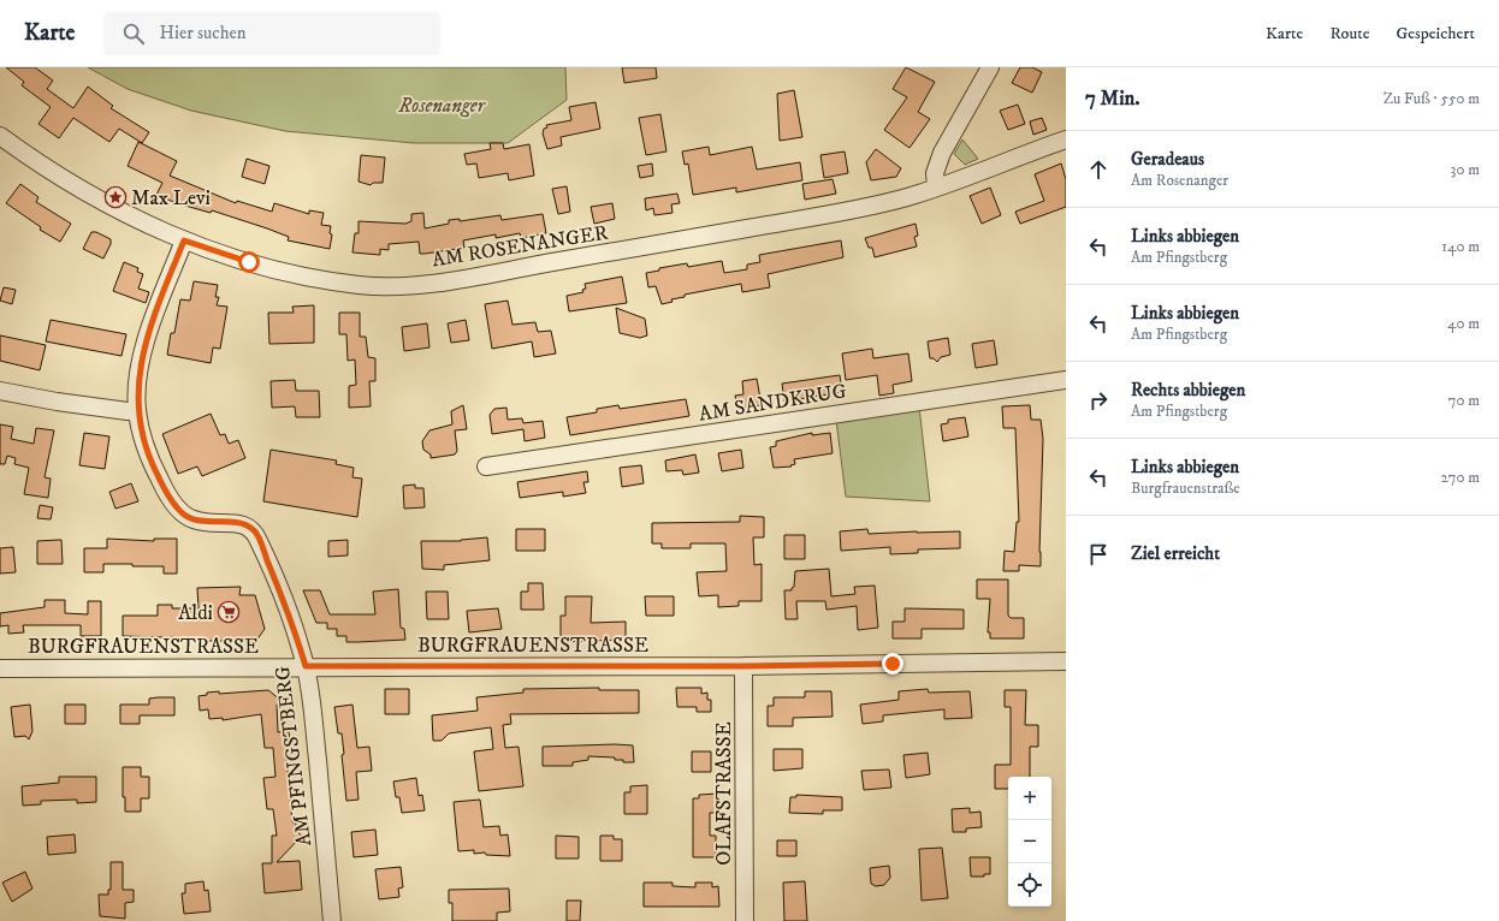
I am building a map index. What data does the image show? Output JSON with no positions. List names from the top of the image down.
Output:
{
  "streets": {
    "street": [
      "AM ROSENANGER",
      "AM SANDKRUG",
      "BURGFRAUENSTRASSE",
      "AM PFINGSTBERG",
      "OLAFSTRASSE"
    ]
  },
  "crossings": [
    ["AM ROSENANGER", "AM PFINGSTBERG"],
    ["BURGFRAUENSTRASSE", "AM PFINGSTBERG"],
    ["BURGFRAUENSTRASSE", "OLAFSTRASSE"]
  ],
  "parks": ["Rosenanger"],
  "places": {
    "place": ["Max Levi"],
    "supermarket": ["Aldi"]
  },
  "page": {
    "header": "Karte",
    "search": "Hier suchen",
    "nav": ["Karte", "Route", "Gespeichert"],
    "heading": ["7 Min.", "Zu Fuß · 550 m"],
    "list": [
      ["Geradeaus", "Am Rosenanger", "30 m"],
      ["Links abbiegen", "Am Pfingstberg", "140 m"],
      ["Links abbiegen", "Am Pfingstberg", "40 m"],
      ["Rechts abbiegen", "Am Pfingstberg", "70 m"],
      ["Links abbiegen", "Burgfrauenstraße", "270 m"],
      "Ziel erreicht"
    ],
    "map_buttons": ["+", "−"]
  }
}
